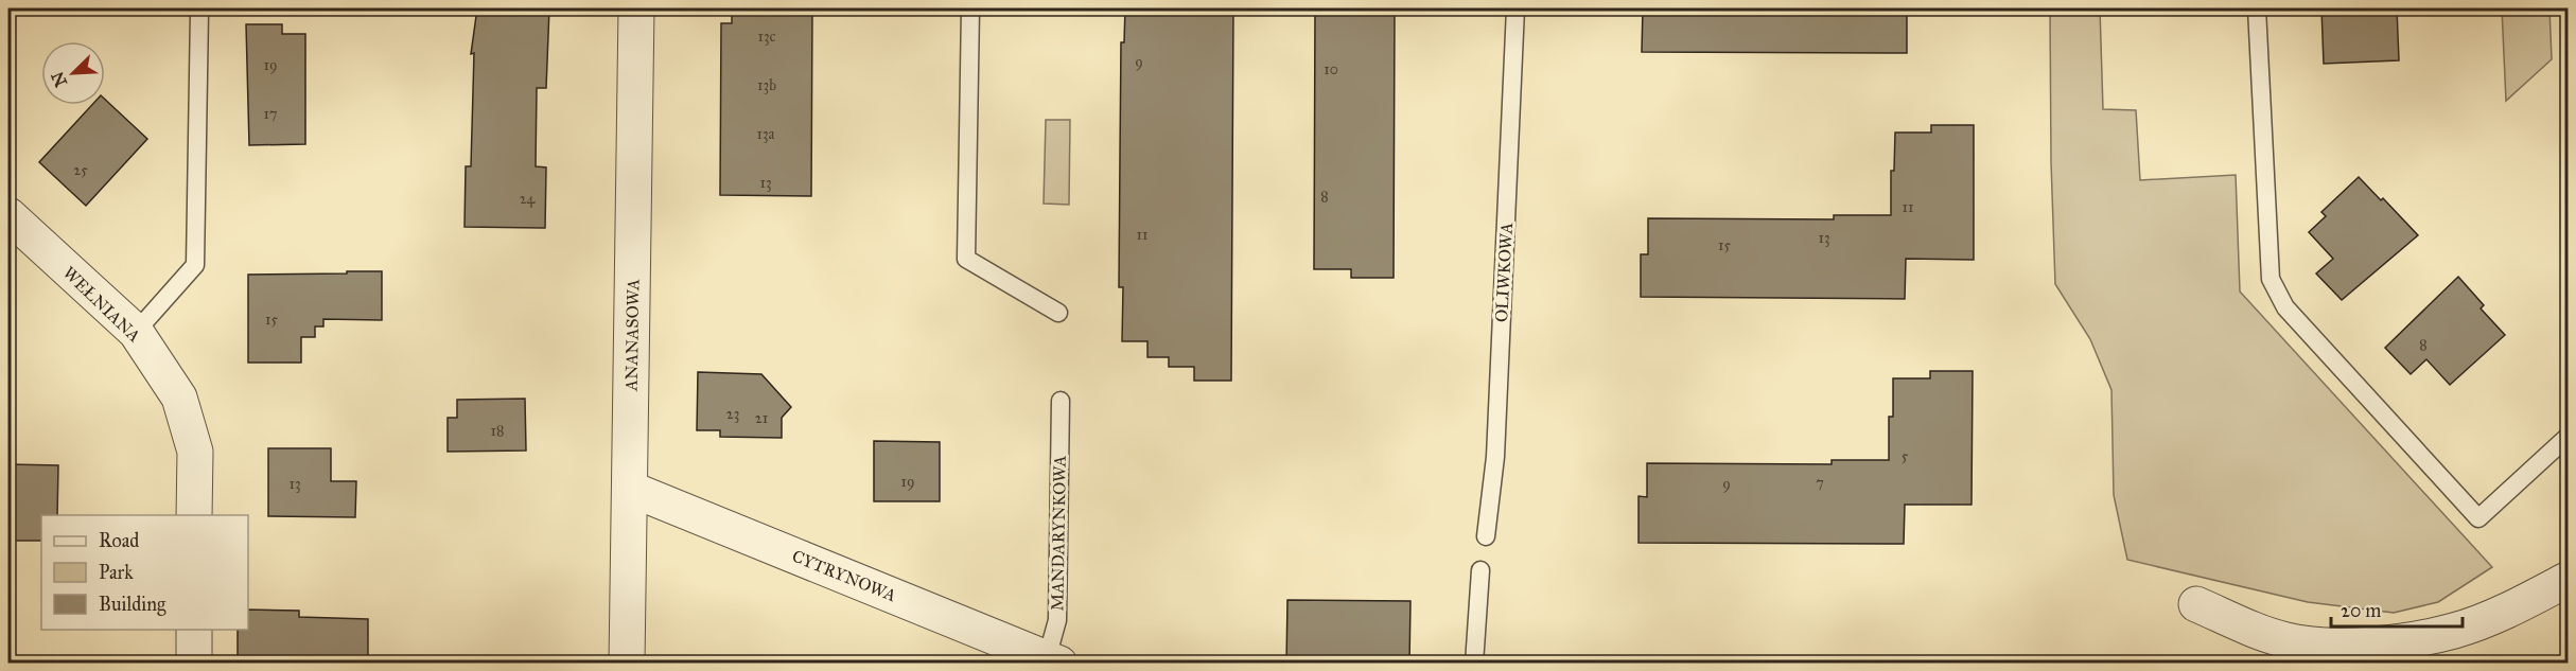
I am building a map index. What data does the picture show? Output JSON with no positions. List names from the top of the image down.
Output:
{
  "streets": {
    "street": ["WEŁNIANA", "ANANASOWA", "CYTRYNOWA"],
    "lane": ["OLIWKOWA", "MANDARYNKOWA"]
  },
  "crossings": [
    ["ANANASOWA", "CYTRYNOWA"],
    ["MANDARYNKOWA", "CYTRYNOWA"]
  ],
  "house_numbers": [
    "13c",
    "9",
    "19",
    "10",
    "13b",
    "17",
    "13a",
    "25",
    "13",
    "8",
    "24",
    "11",
    "11",
    "13",
    "15",
    "15",
    "8",
    "23",
    "21",
    "18",
    "5",
    "19",
    "7",
    "13",
    "9"
  ],
  "legend": ["Road", "Park", "Building"],
  "scale_bar": "20 m",
  "north": "bottom left"
}
